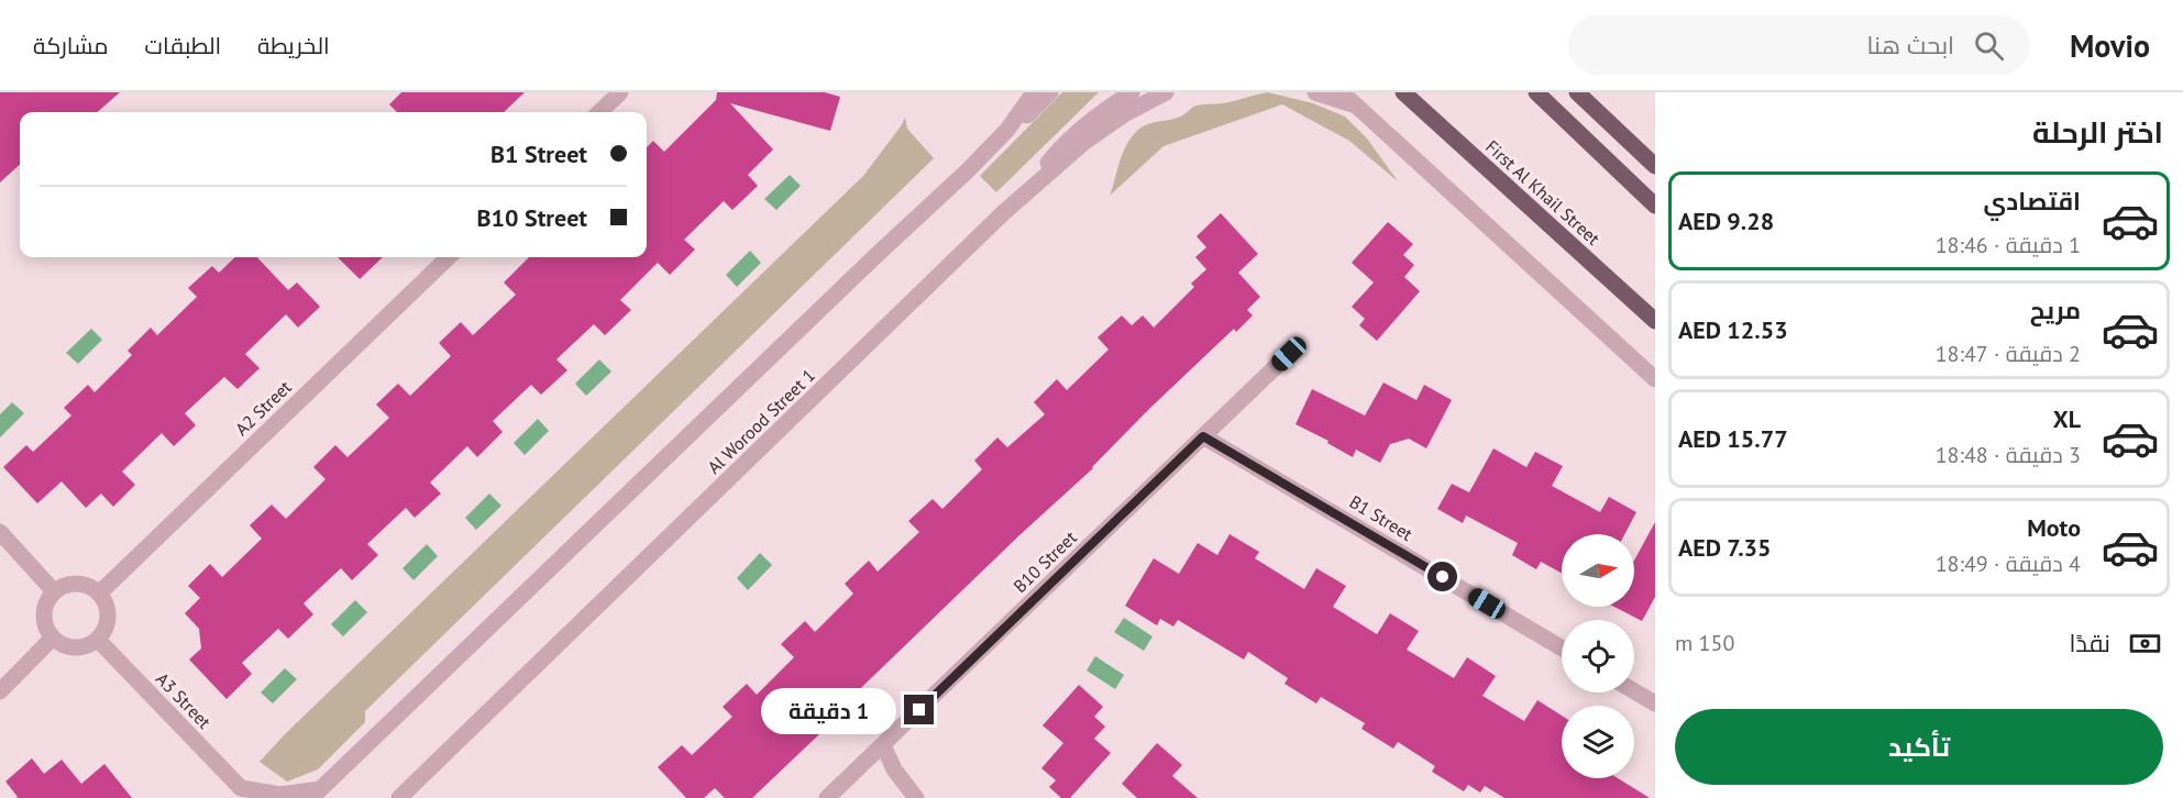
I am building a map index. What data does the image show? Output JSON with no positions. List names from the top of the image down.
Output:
{
  "streets": {
    "main road": ["First Al Khail Street"],
    "street": [
      "A2 Street",
      "Al Worood Street 1",
      "B1 Street",
      "B10 Street",
      "A3 Street"
    ]
  },
  "crossings": [
    ["A2 Street", "A3 Street"],
    ["B1 Street", "B10 Street"]
  ],
  "north": "right",
  "page": {
    "header": "Movio",
    "search": "ابحث هنا",
    "nav": ["الخريطة", "الطبقات", "مشاركة"],
    "heading": "اختر الرحلة",
    "banner": ["B1 Street", "B10 Street"],
    "list": [
      {
        "name": "اقتصادي",
        "note": "1 دقيقة · 18:46",
        "value": "AED 9.28"
      },
      {
        "name": "مريح",
        "note": "2 دقيقة · 18:47",
        "value": "AED 12.53"
      },
      {
        "name": "XL",
        "note": "3 دقيقة · 18:48",
        "value": "AED 15.77"
      },
      {
        "name": "Moto",
        "note": "4 دقيقة · 18:49",
        "value": "AED 7.35"
      }
    ],
    "pay": ["نقدًا", "150 m"],
    "bubble": "1 دقيقة",
    "buttons": "تأكيد"
  }
}
